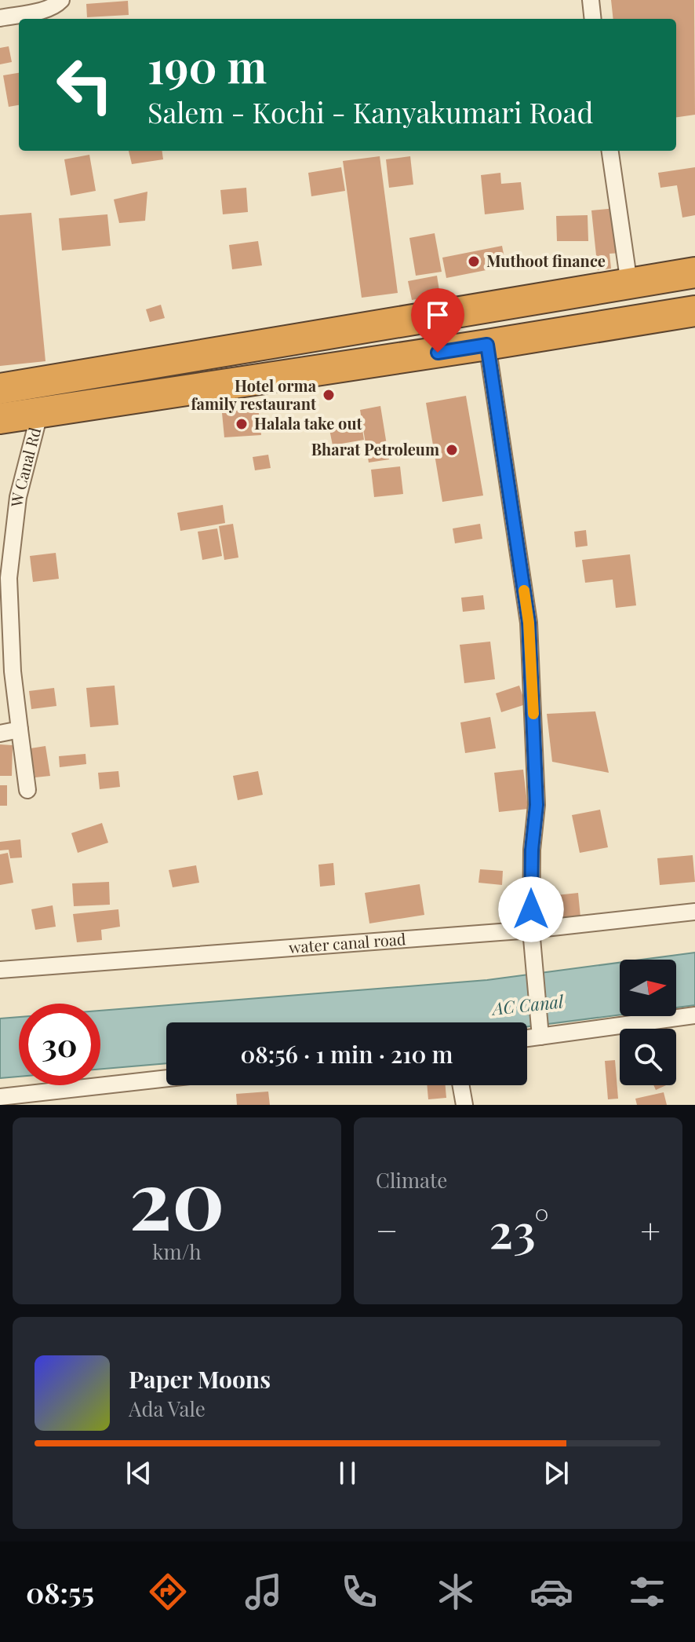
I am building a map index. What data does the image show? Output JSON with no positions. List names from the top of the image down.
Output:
{
  "streets": {
    "street": ["W Canal Rd", "water canal road"]
  },
  "water": ["AC Canal"],
  "places": [
    "Muthoot finance",
    "Hotel orma family restaurant",
    "Halala take out",
    "Bharat Petroleum"
  ],
  "north": "right",
  "page": {
    "turn": ["190 m", "Salem - Kochi - Kanyakumari Road"],
    "limit": "30",
    "trip": "08:56 · 1 min · 210 m",
    "tile": [
      ["20", "km/h"],
      "Climate"
    ],
    "heat": ["−", "23°", "+"],
    "song": ["Paper Moons", "Ada Vale"],
    "tabs": "08:55"
  }
}
